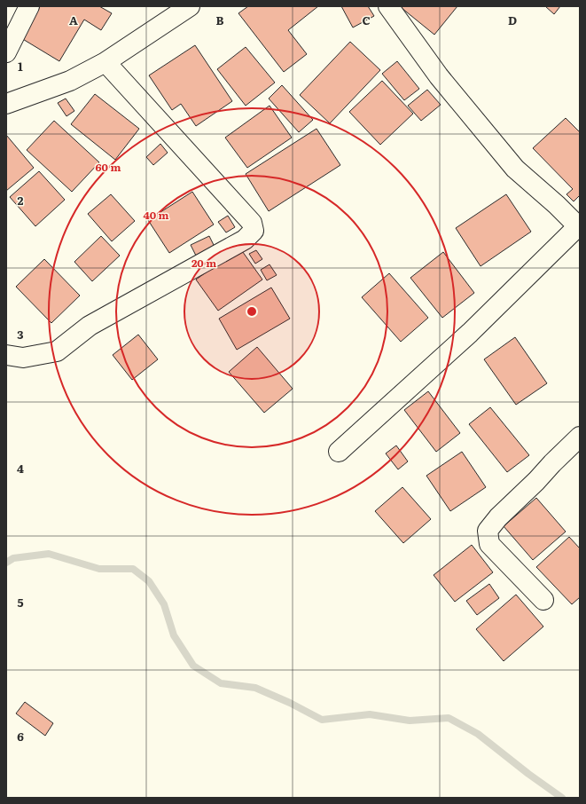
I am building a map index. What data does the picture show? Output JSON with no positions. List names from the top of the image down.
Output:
{
  "grid": {
    "columns": [
      "A",
      "B",
      "C",
      "D"
    ],
    "rows": [
      "1",
      "2",
      "3",
      "4",
      "5",
      "6"
    ]
  },
  "rings": ["60 m", "40 m", "20 m"]
}
